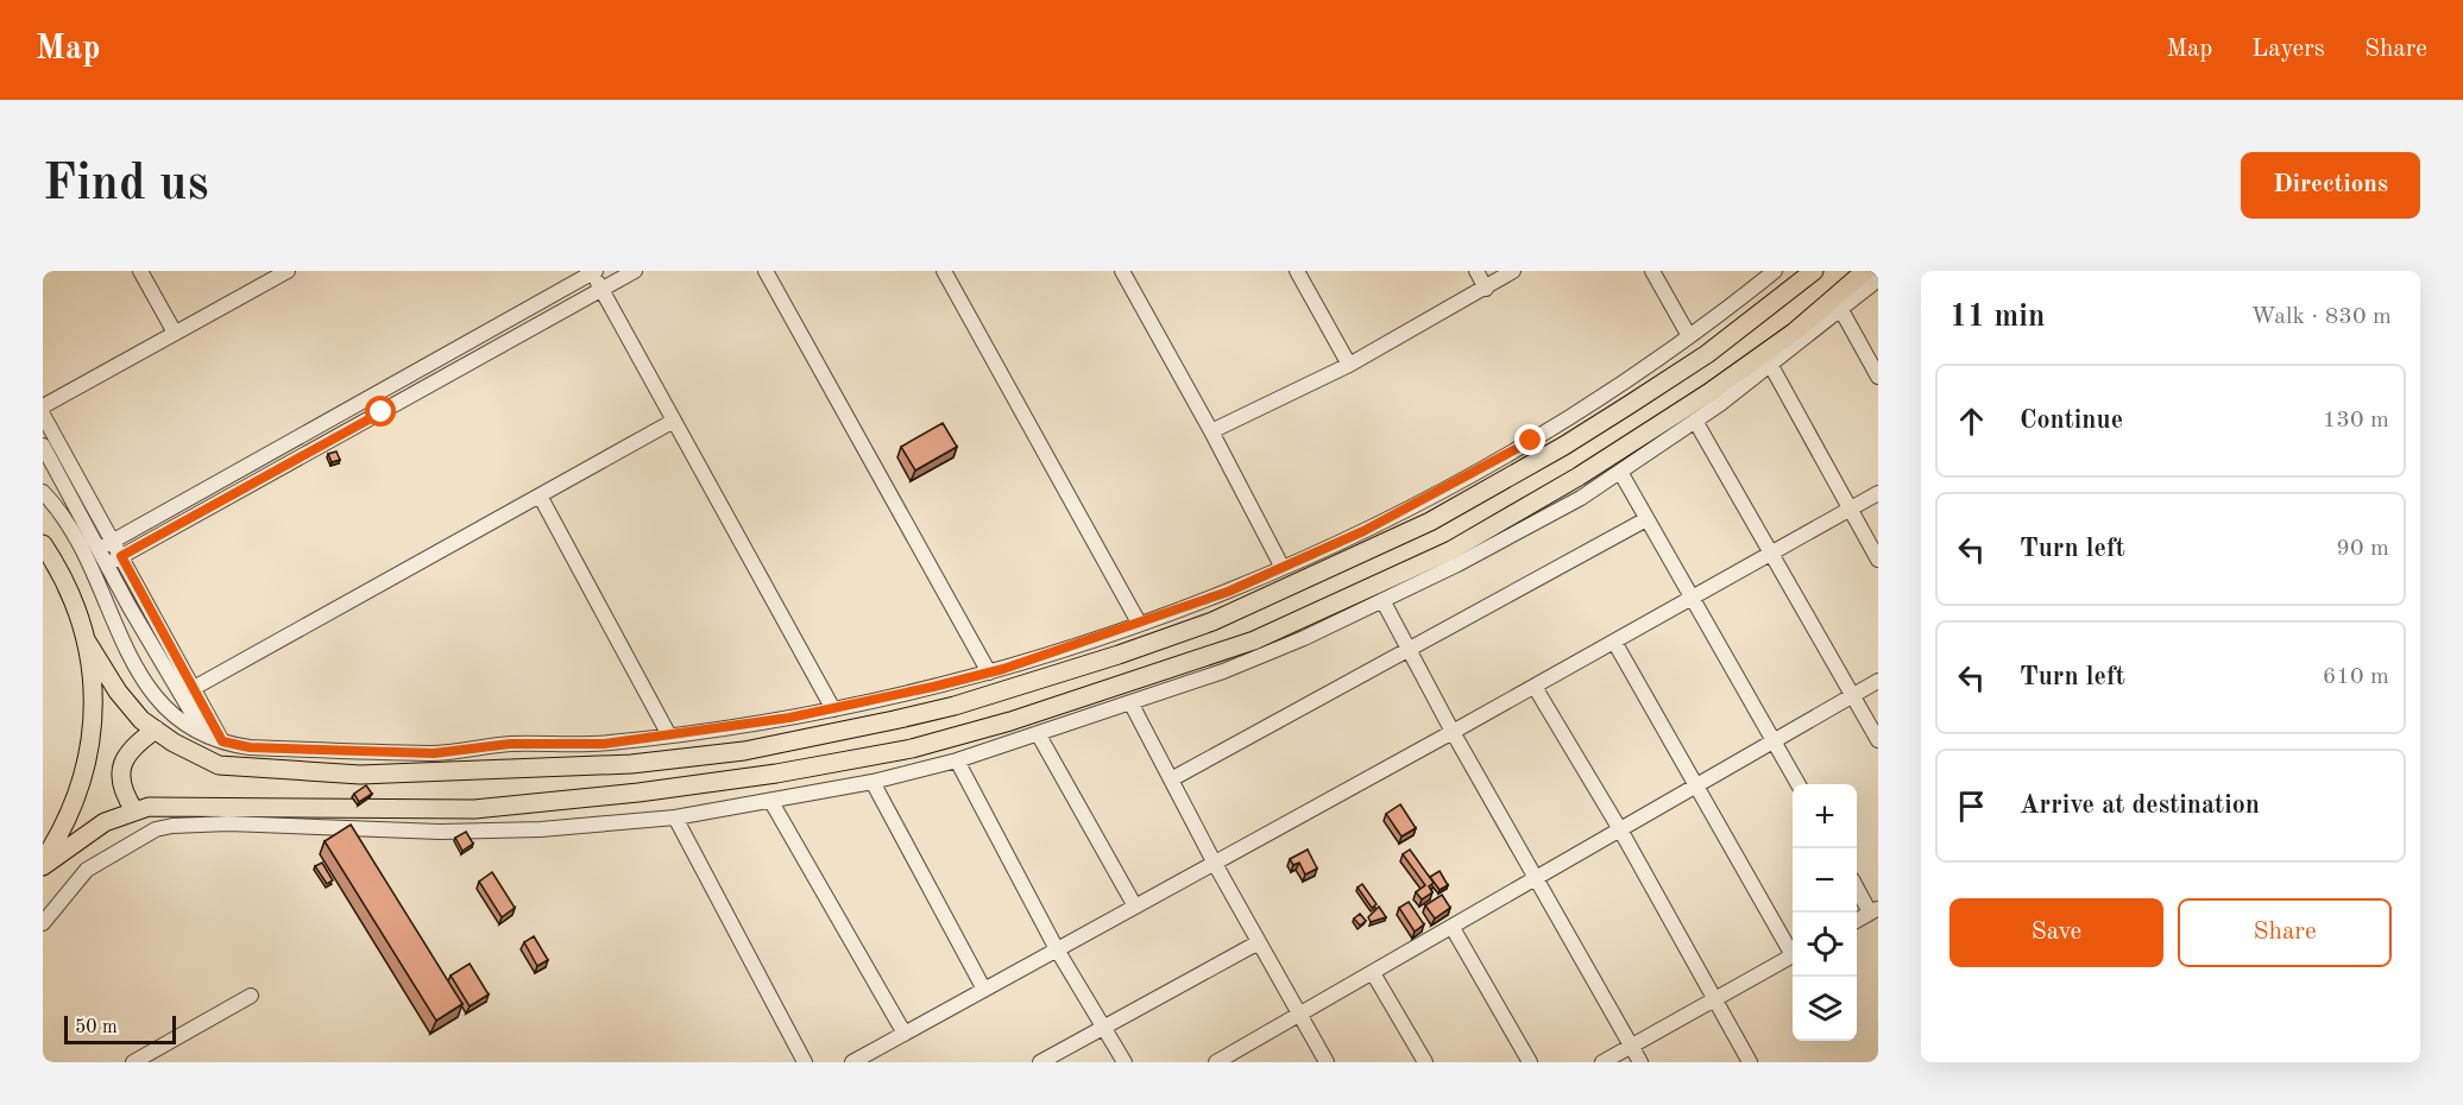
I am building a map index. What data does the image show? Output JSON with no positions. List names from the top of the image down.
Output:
{
  "scale_bar": "50 m",
  "page": {
    "header": "Map",
    "nav": ["Map", "Layers", "Share"],
    "buttons": [
      "Directions",
      ["Save", "Share"]
    ],
    "title": "Find us",
    "heading": ["11 min", "Walk · 830 m"],
    "list": [
      ["Continue", "130 m"],
      ["Turn left", "90 m"],
      ["Turn left", "610 m"],
      "Arrive at destination"
    ],
    "map_buttons": ["+", "−"],
    "scale": "50 m"
  }
}
